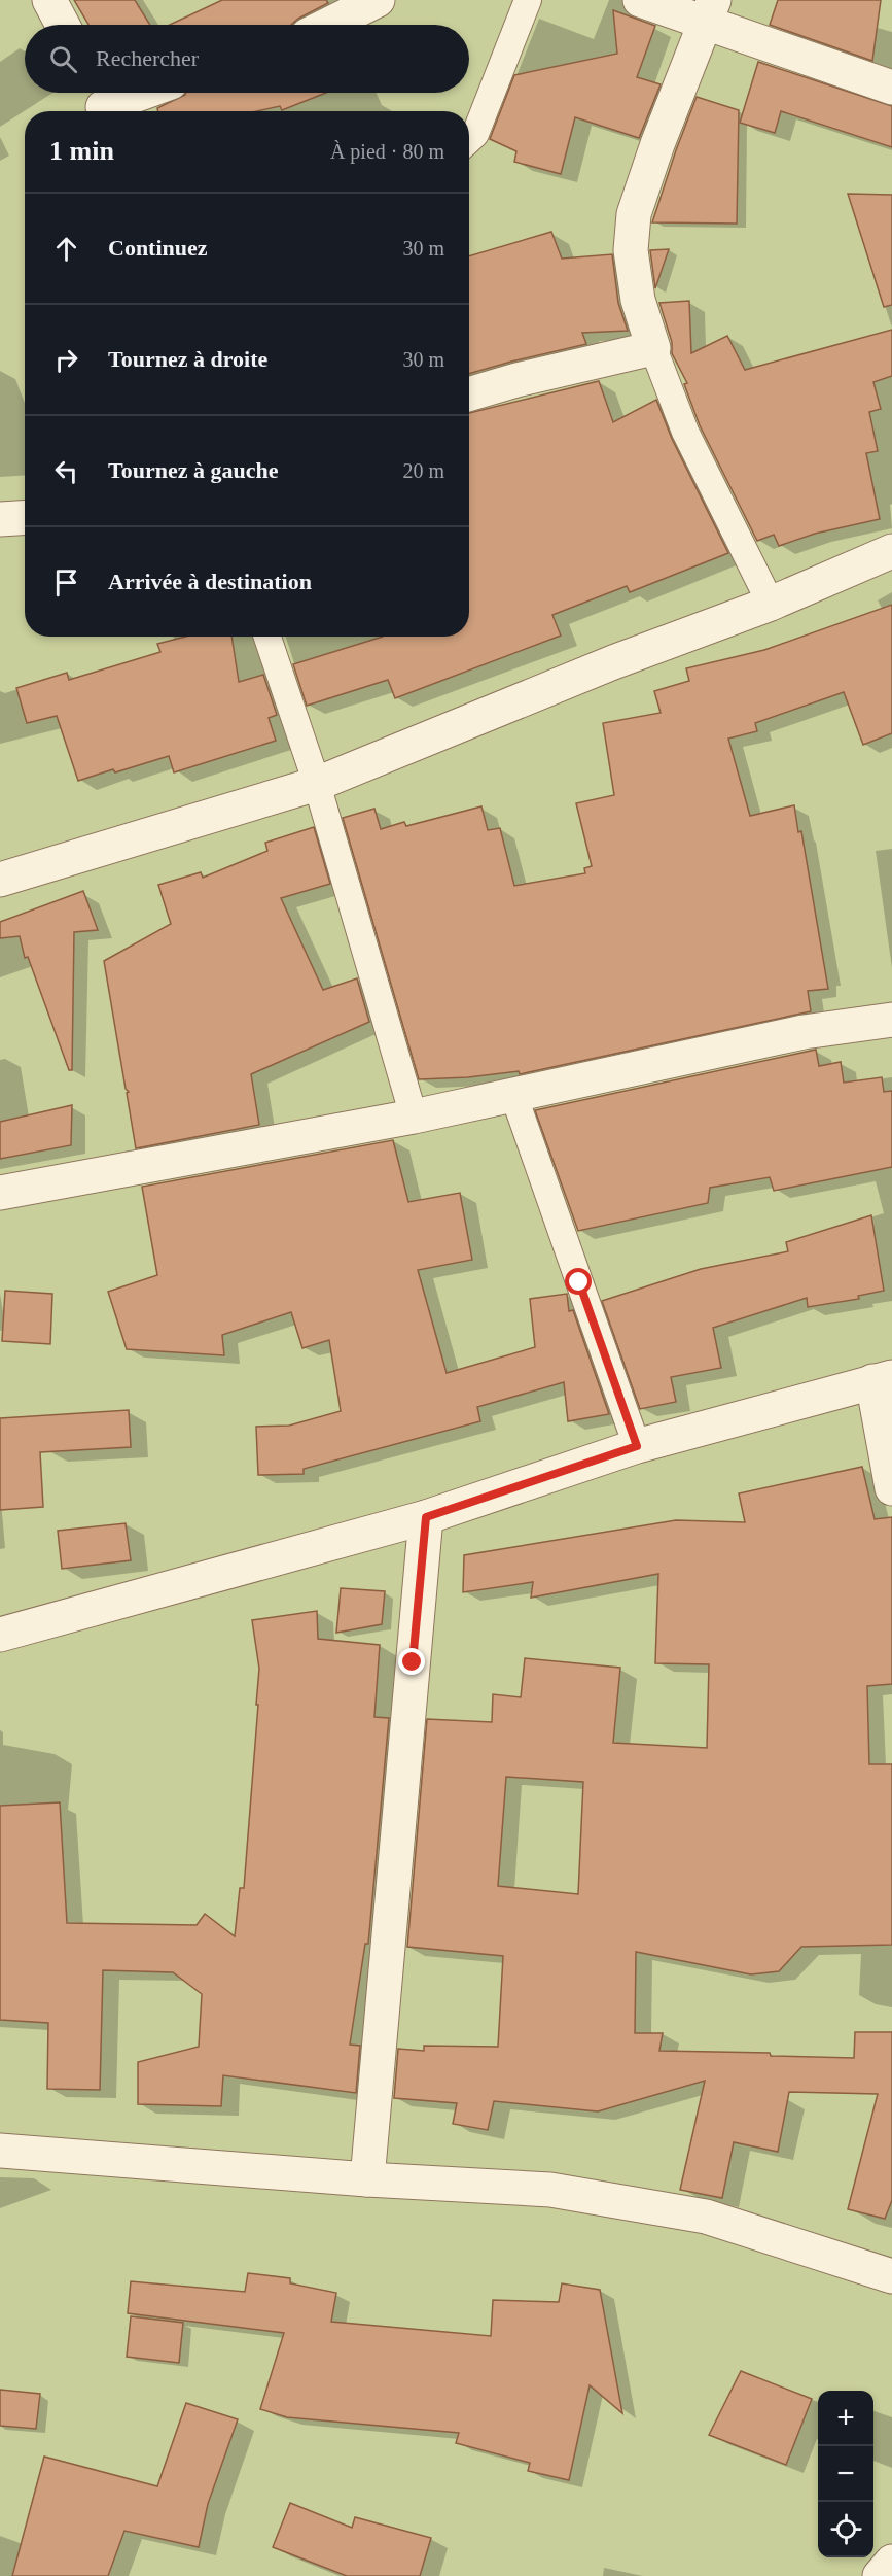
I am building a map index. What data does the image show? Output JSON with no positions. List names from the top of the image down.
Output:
{
  "page": {
    "search": "Rechercher",
    "heading": ["1 min", "À pied · 80 m"],
    "list": [
      ["Continuez", "30 m"],
      ["Tournez à droite", "30 m"],
      ["Tournez à gauche", "20 m"],
      "Arrivée à destination"
    ],
    "map_buttons": ["+", "−"]
  }
}
